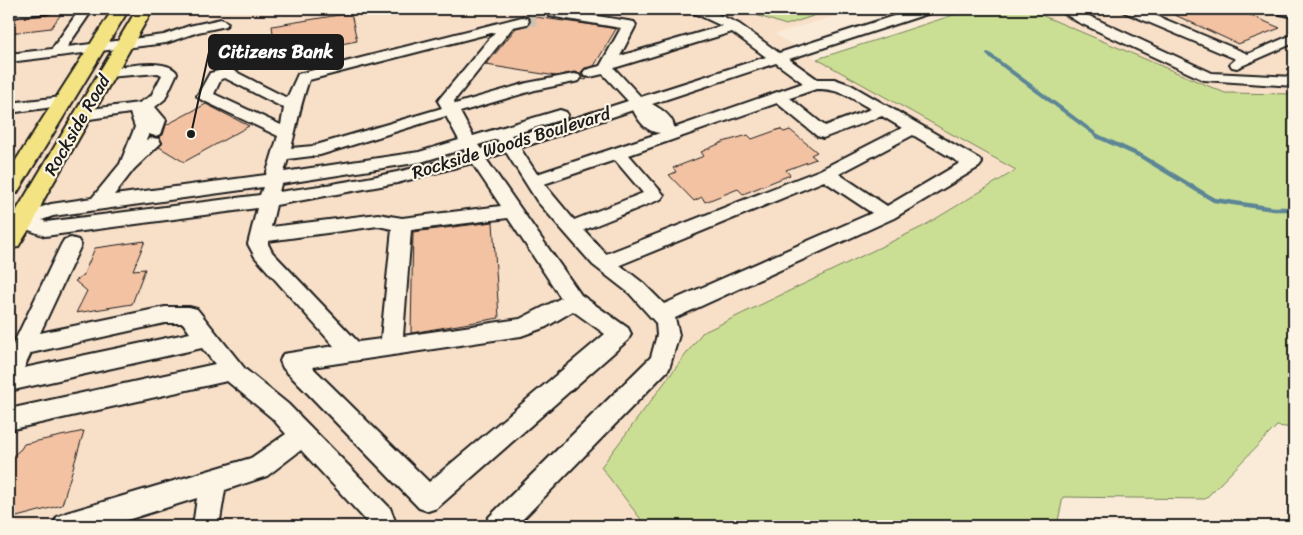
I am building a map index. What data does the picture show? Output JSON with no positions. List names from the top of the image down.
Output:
{
  "streets": {
    "main road": ["Rockside Road"],
    "street": ["Rockside Woods Boulevard"]
  },
  "crossings": [
    ["Rockside Road", "Rockside Woods Boulevard"]
  ],
  "places": ["Citizens Bank"]
}
